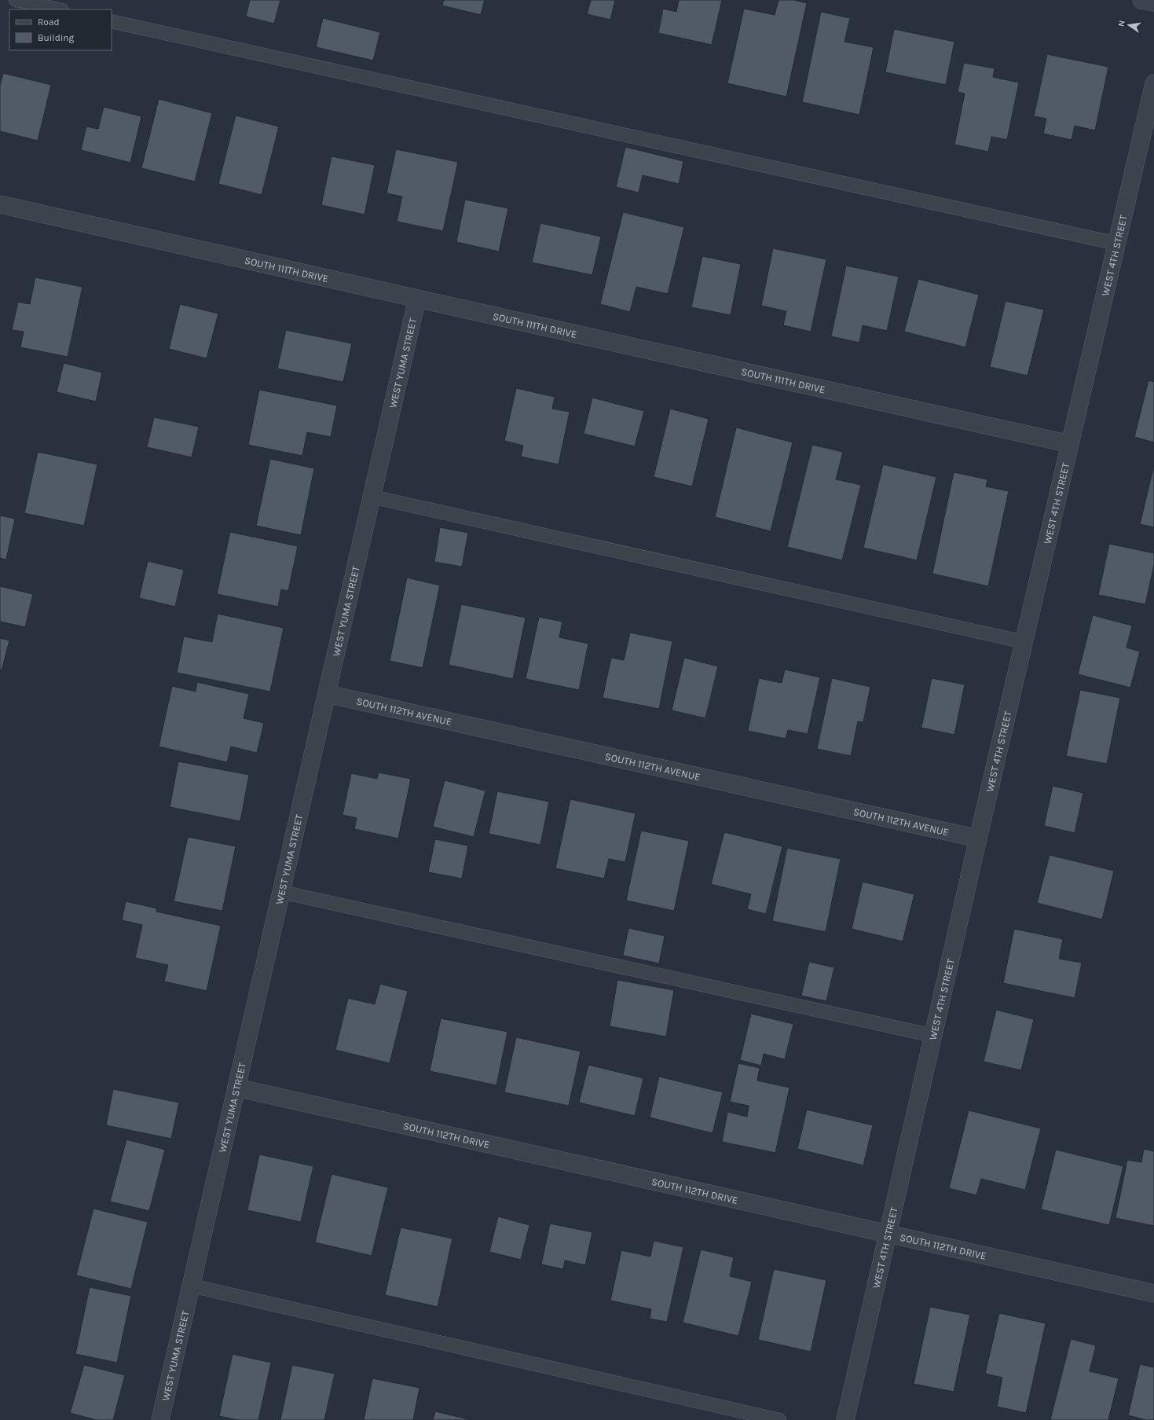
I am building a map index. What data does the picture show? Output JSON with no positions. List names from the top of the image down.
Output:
{
  "streets": {
    "street": [
      "WEST 4TH STREET",
      "SOUTH 111TH DRIVE",
      "WEST YUMA STREET",
      "SOUTH 112TH AVENUE",
      "SOUTH 112TH DRIVE"
    ]
  },
  "crossings": [
    ["WEST 4TH STREET", "SOUTH 111TH DRIVE"],
    ["WEST 4TH STREET", "SOUTH 112TH AVENUE"],
    ["WEST 4TH STREET", "SOUTH 112TH DRIVE"],
    ["SOUTH 111TH DRIVE", "WEST YUMA STREET"],
    ["WEST YUMA STREET", "SOUTH 112TH AVENUE"],
    ["WEST YUMA STREET", "SOUTH 112TH DRIVE"]
  ],
  "legend": ["Road", "Building"],
  "north": "left"
}
